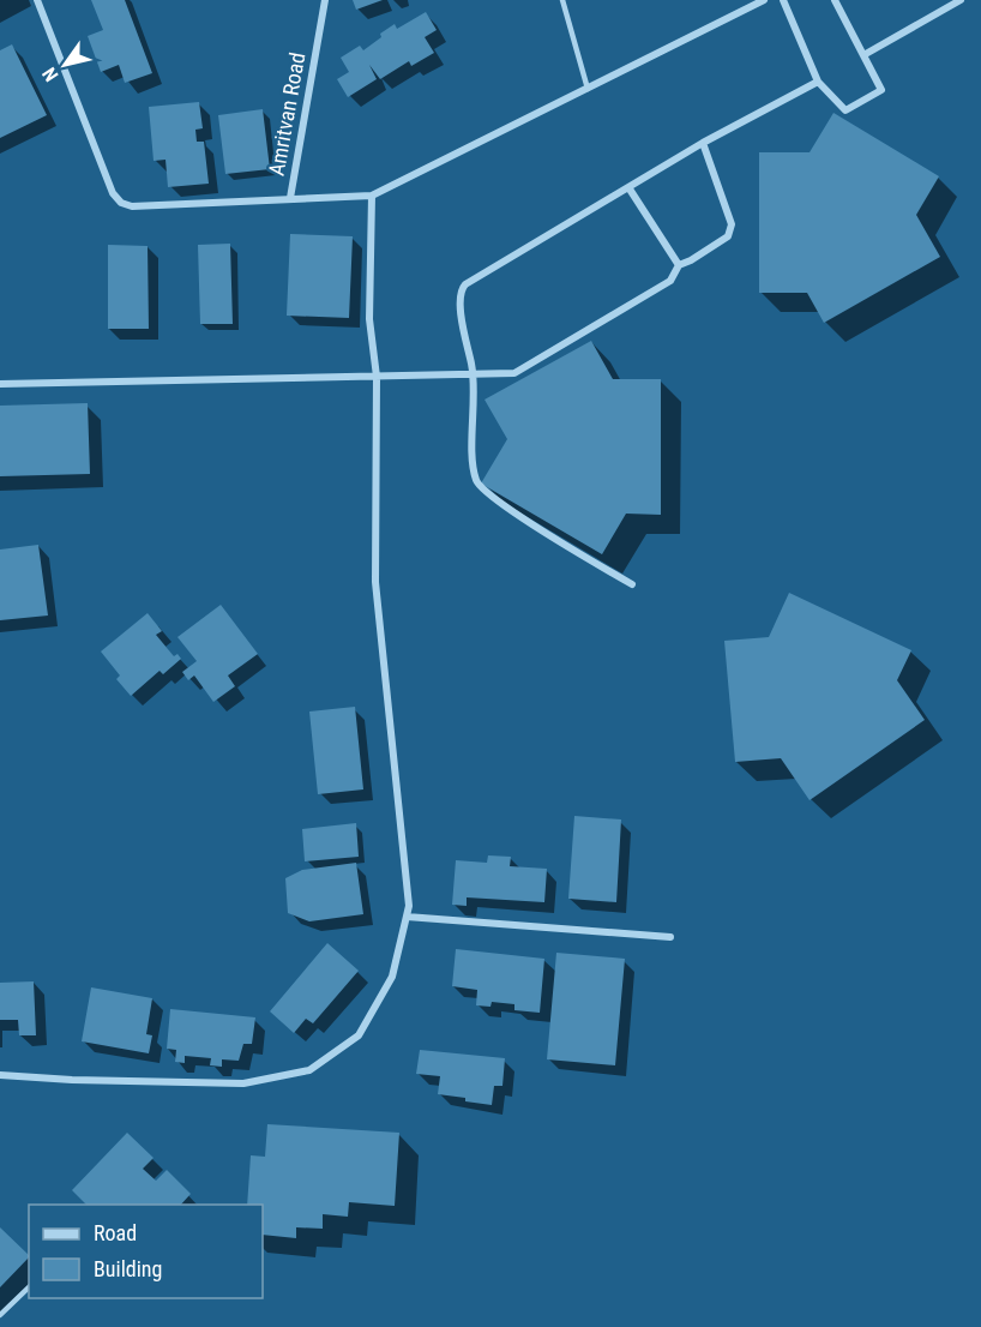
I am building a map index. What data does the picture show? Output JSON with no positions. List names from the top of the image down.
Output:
{
  "streets": {
    "street": ["Amritvan Road"]
  },
  "legend": ["Road", "Building"],
  "north": "bottom left"
}
